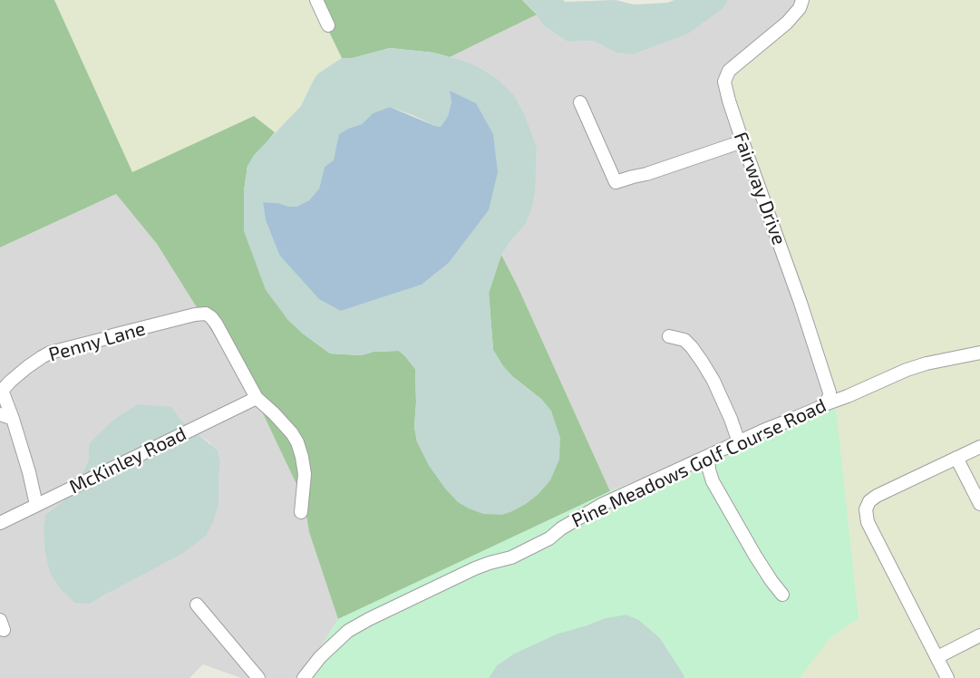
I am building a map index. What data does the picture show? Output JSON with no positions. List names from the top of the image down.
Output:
{
  "streets": {
    "street": [
      "Fairway Drive",
      "Penny Lane",
      "McKinley Road",
      "Pine Meadows Golf Course Road"
    ]
  },
  "crossings": [
    ["Fairway Drive", "Pine Meadows Golf Course Road"],
    ["Penny Lane", "McKinley Road"]
  ]
}
